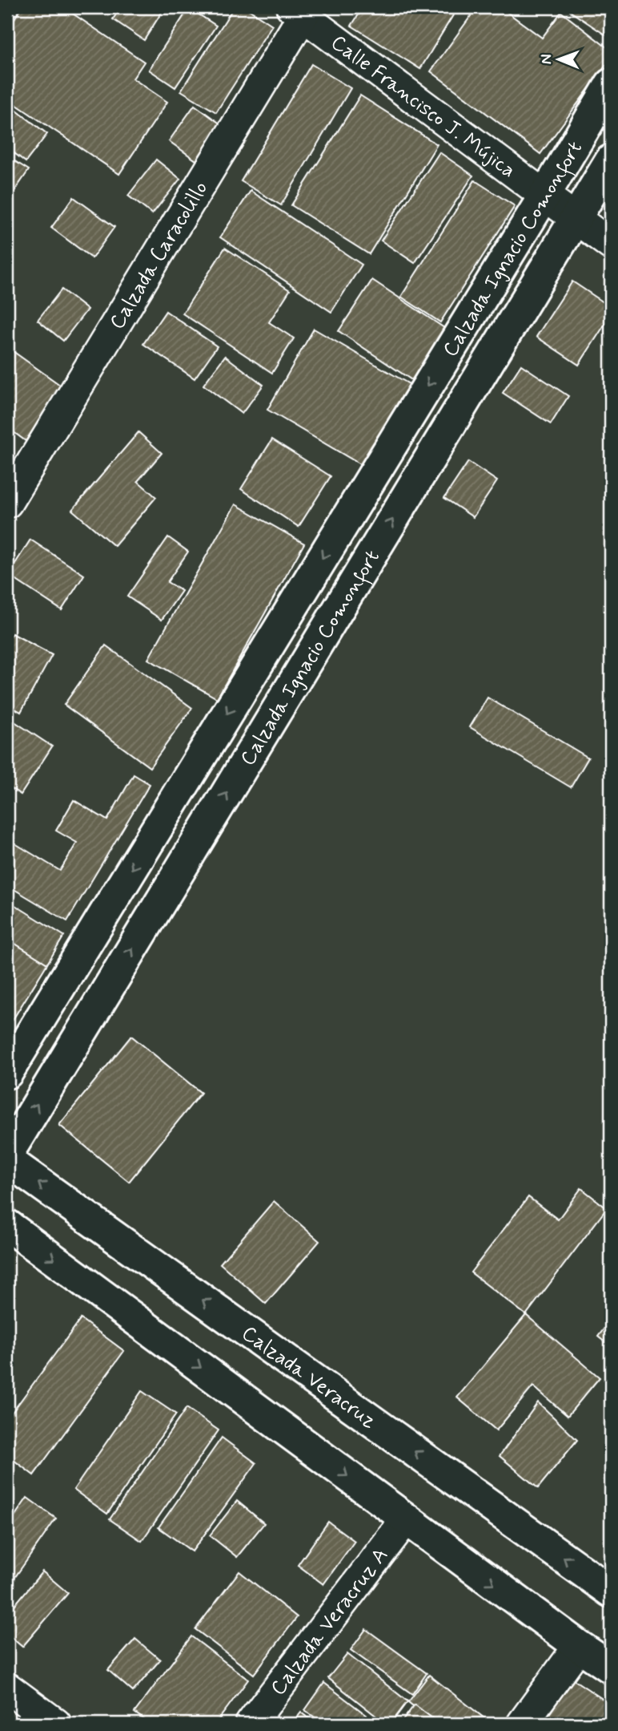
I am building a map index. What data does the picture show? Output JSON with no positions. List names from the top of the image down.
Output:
{
  "streets": {
    "main road": ["Calzada Ignacio Comonfort", "Calzada Veracruz"],
    "street": ["Calle Francisco J. Mújica", "Calzada Caracolillo", "Calzada Veracruz A"]
  },
  "crossings": [
    ["Calle Francisco J. Mújica", "Calzada Ignacio Comonfort"],
    ["Calle Francisco J. Mújica", "Calzada Caracolillo"]
  ],
  "north": "left"
}
